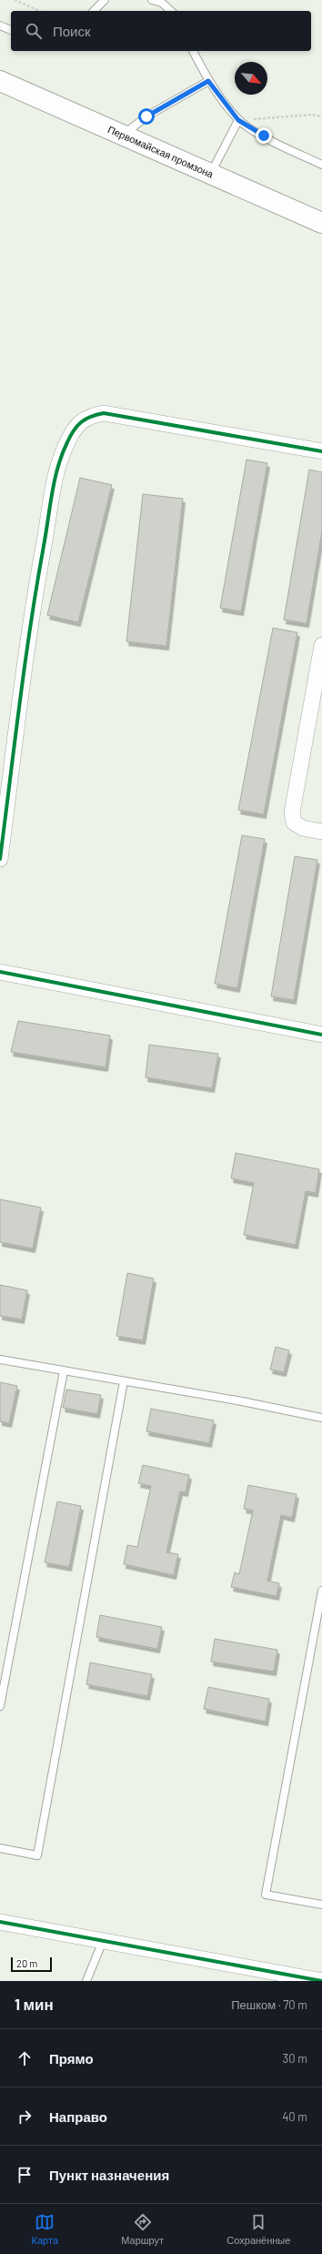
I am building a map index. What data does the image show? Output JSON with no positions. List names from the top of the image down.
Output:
{
  "streets": {
    "main road": ["Первомайская промзона"]
  },
  "scale_bar": "20 m",
  "north": "bottom right",
  "page": {
    "search": "Поиск",
    "scale": "20 m",
    "heading": ["1 мин", "Пешком · 70 m"],
    "list": [
      ["Прямо", "30 m"],
      ["Направо", "40 m"],
      "Пункт назначения"
    ],
    "nav": ["Карта", "Маршрут", "Сохранённые"]
  }
}
